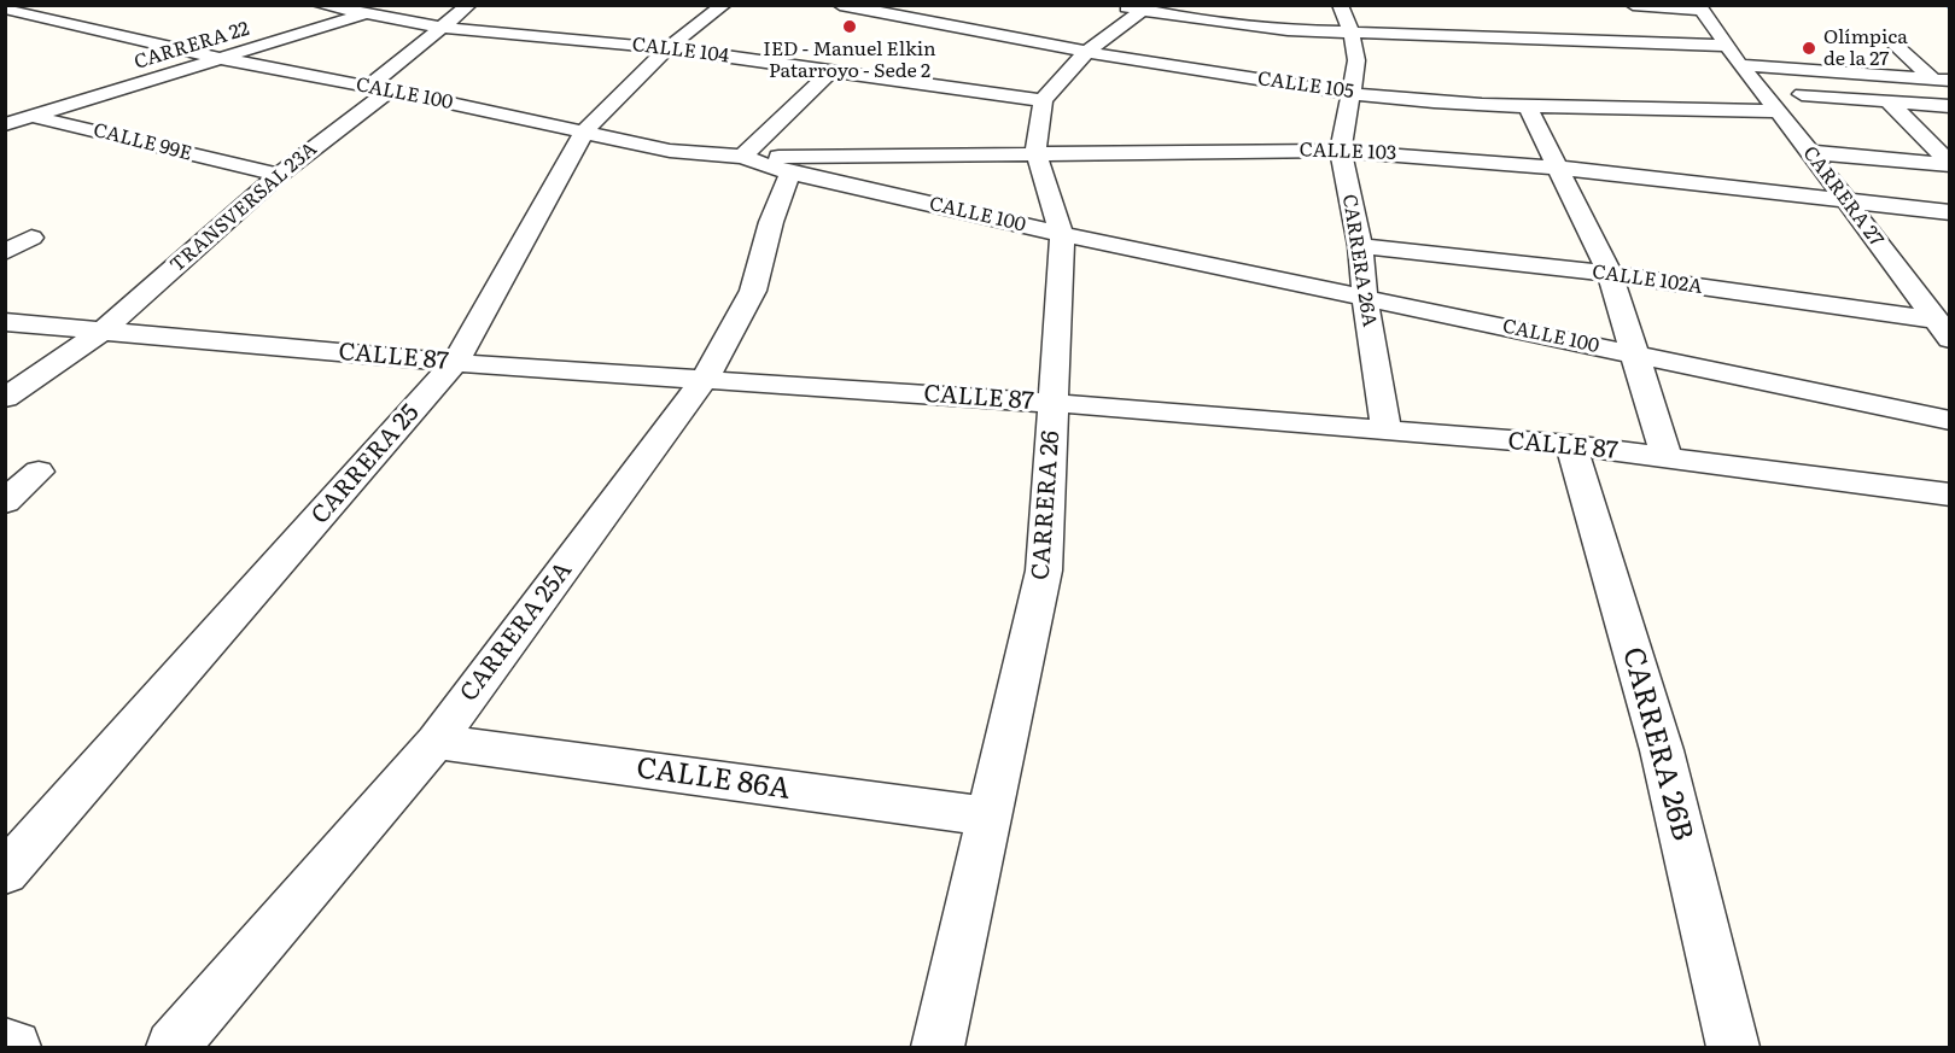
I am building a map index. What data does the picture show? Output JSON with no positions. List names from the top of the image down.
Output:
{
  "streets": {
    "street": [
      "CARRERA 22",
      "CALLE 104",
      "CALLE 105",
      "CALLE 100",
      "CALLE 99E",
      "CALLE 103",
      "CARRERA 27",
      "TRANSVERSAL 23A",
      "CARRERA 26A",
      "CALLE 102A",
      "CALLE 87",
      "CARRERA 25",
      "CARRERA 26",
      "CARRERA 25A",
      "CARRERA 26B",
      "CALLE 86A"
    ]
  },
  "crossings": [
    ["CARRERA 22", "CALLE 104"],
    ["CARRERA 22", "CALLE 100"],
    ["CARRERA 22", "CALLE 99E"],
    ["CALLE 104", "TRANSVERSAL 23A"],
    ["CALLE 104", "CARRERA 25"],
    ["CALLE 104", "CARRERA 26"],
    ["CALLE 105", "CARRERA 27"],
    ["CALLE 105", "CARRERA 26A"],
    ["CALLE 100", "CALLE 103"],
    ["CALLE 100", "TRANSVERSAL 23A"],
    ["CALLE 100", "CARRERA 26A"],
    ["CALLE 100", "CARRERA 25"],
    ["CALLE 100", "CARRERA 26"],
    ["CALLE 100", "CARRERA 25A"],
    ["CALLE 99E", "TRANSVERSAL 23A"],
    ["CALLE 103", "CARRERA 27"],
    ["CALLE 103", "CARRERA 26A"],
    ["CALLE 103", "CARRERA 26"],
    ["CARRERA 27", "CALLE 102A"],
    ["TRANSVERSAL 23A", "CALLE 87"],
    ["CARRERA 26A", "CALLE 102A"],
    ["CARRERA 26A", "CALLE 87"],
    ["CALLE 87", "CARRERA 25"],
    ["CALLE 87", "CARRERA 26"],
    ["CALLE 87", "CARRERA 25A"],
    ["CALLE 87", "CARRERA 26B"],
    ["CARRERA 26", "CALLE 86A"],
    ["CARRERA 25A", "CALLE 86A"]
  ],
  "places": ["IED - Manuel Elkin Patarroyo - Sede 2", "Olímpica de la 27"]
}
